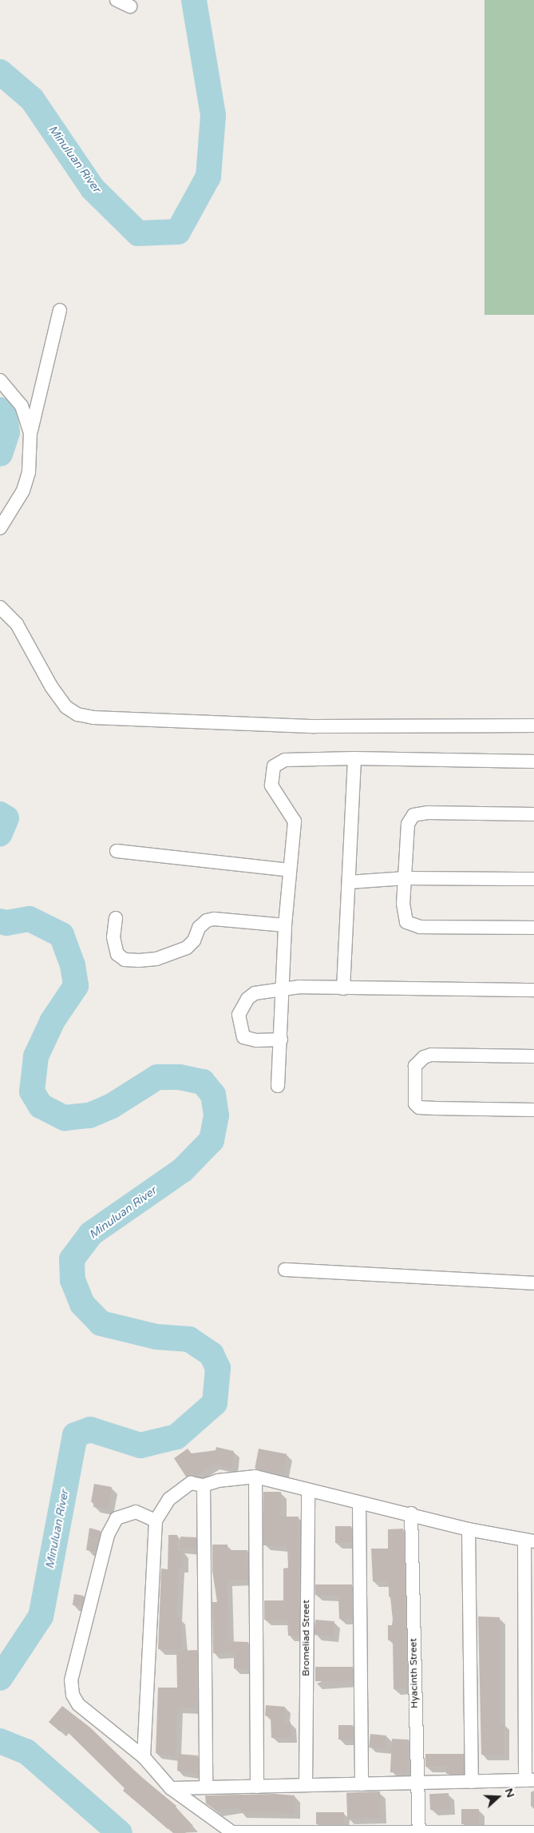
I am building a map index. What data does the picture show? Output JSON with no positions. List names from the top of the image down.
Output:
{
  "streets": {
    "street": ["Bromeliad Street", "Hyacinth Street"]
  },
  "water": ["Minuluan River"],
  "north": "right"
}
